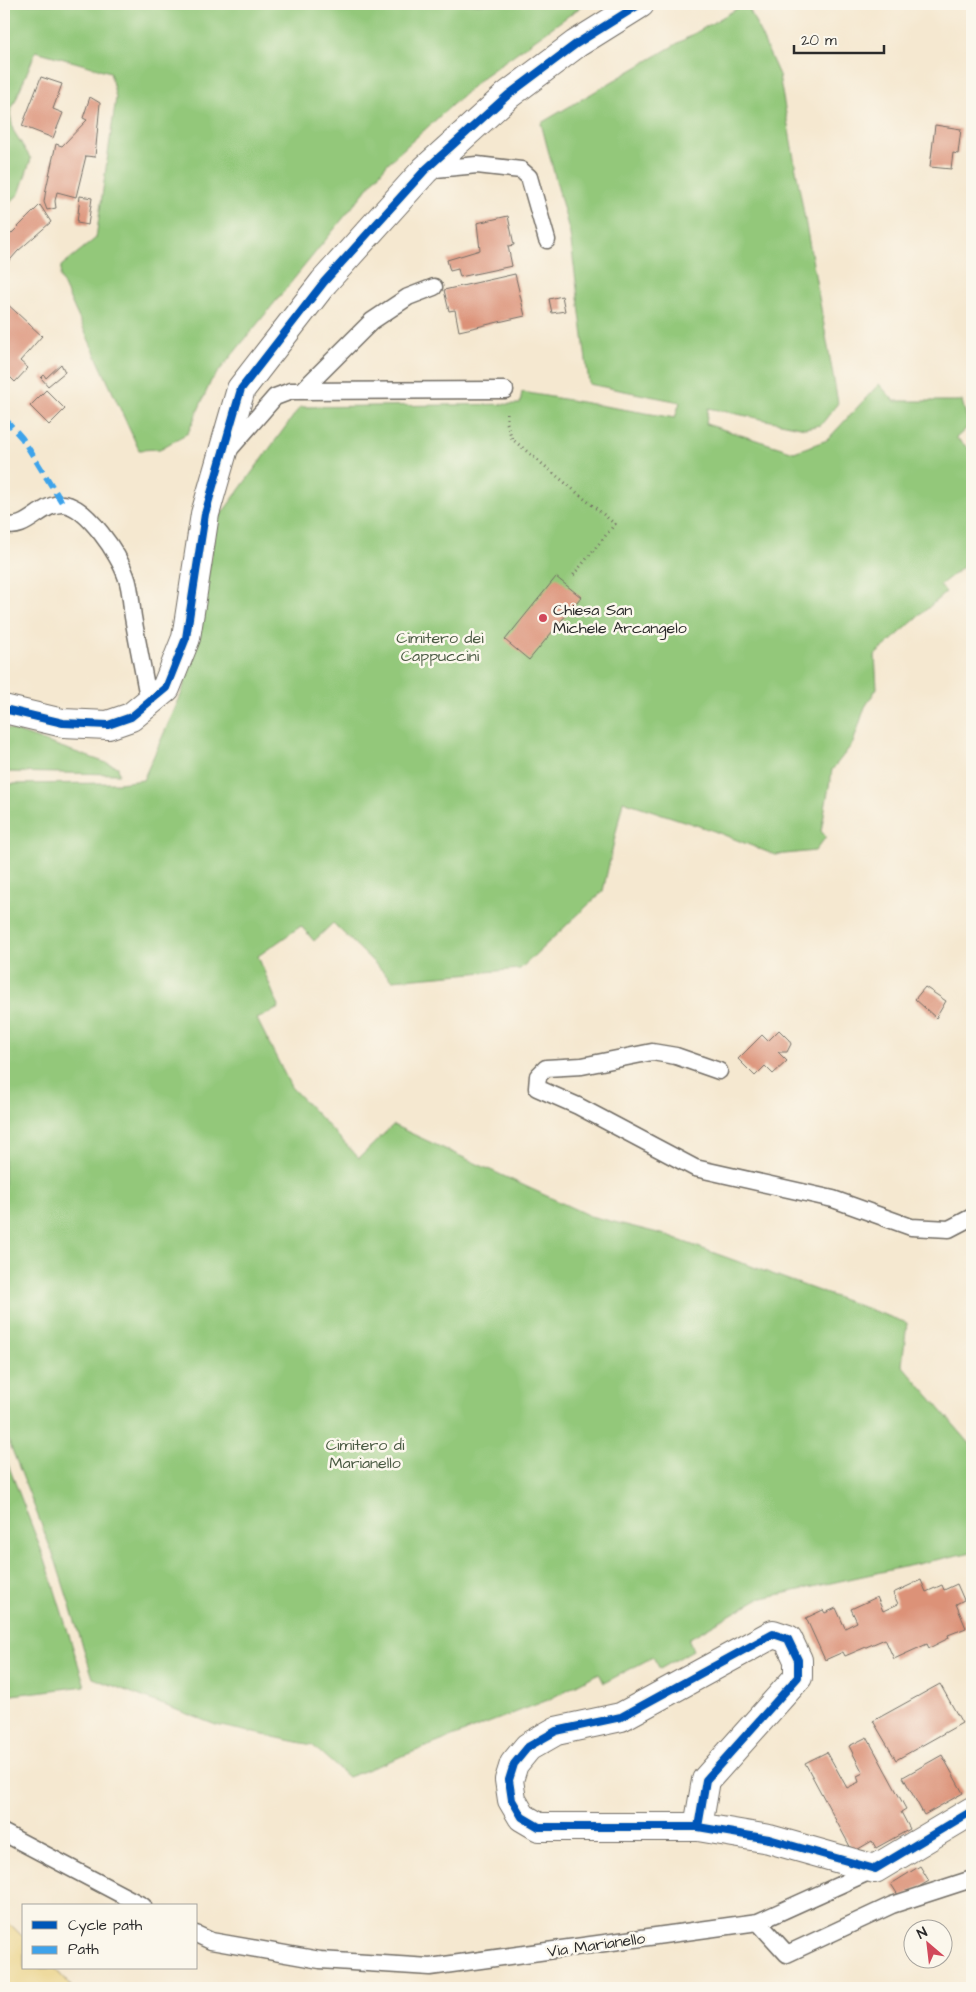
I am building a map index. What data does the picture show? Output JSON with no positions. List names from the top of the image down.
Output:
{
  "streets": {
    "street": ["Via Marianello"]
  },
  "parks": ["Cimitero dei Cappuccini", "Cimitero di Marianello"],
  "places": ["Chiesa San Michele Arcangelo"],
  "legend": ["Cycle path", "Path"],
  "scale_bar": "20 m",
  "north": "top left"
}
